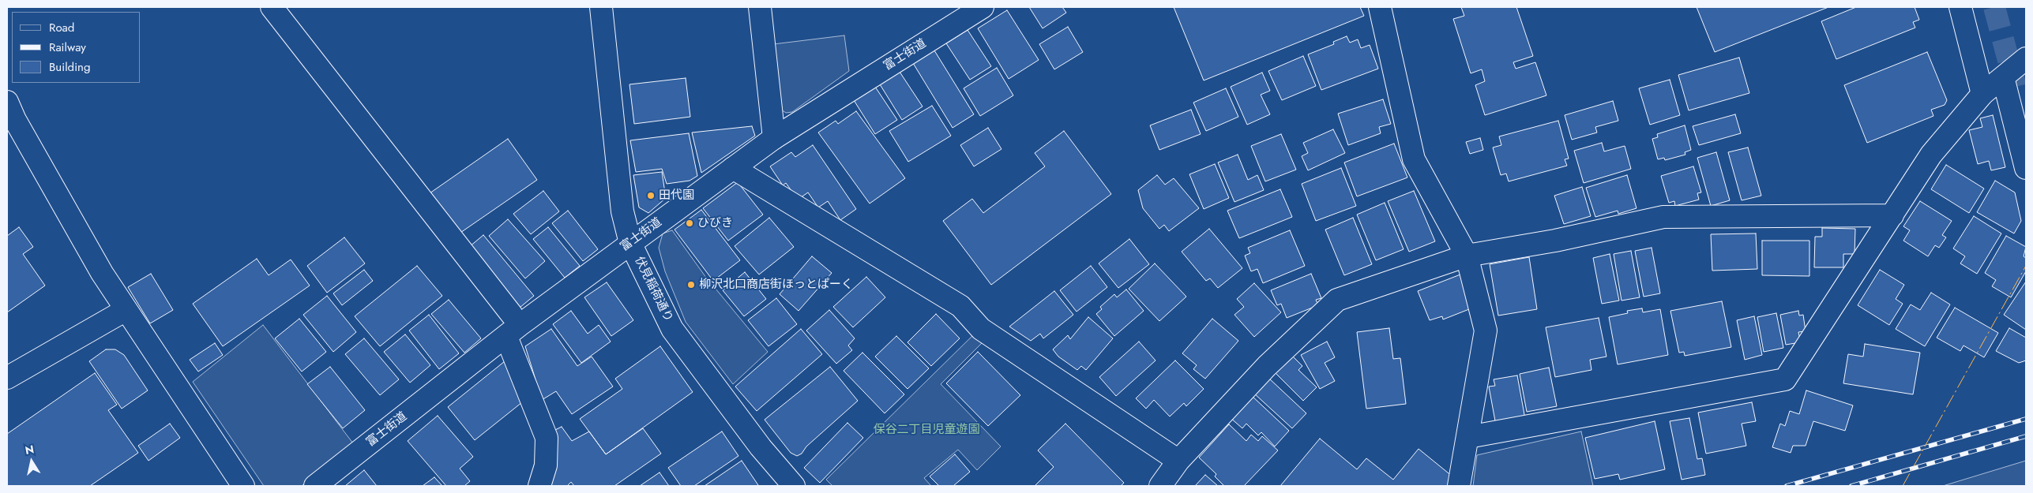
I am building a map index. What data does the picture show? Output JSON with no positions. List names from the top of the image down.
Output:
{
  "streets": {
    "street": ["富士街道", "伏見稲荷通り"]
  },
  "crossings": [
    ["富士街道", "伏見稲荷通り"]
  ],
  "parks": ["保谷二丁目児童遊園"],
  "places": ["田代園", "ひびき", "柳沢北口商店街ほっとぱーく"],
  "legend": ["Road", "Railway", "Building"],
  "north": "top"
}
